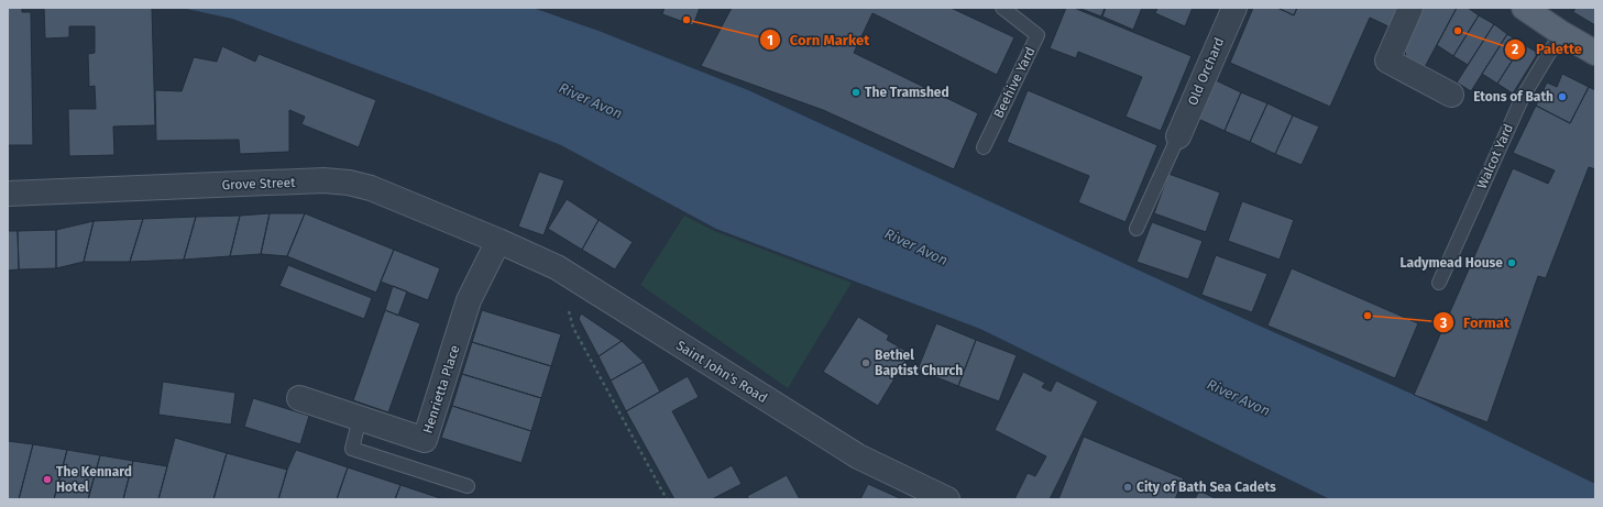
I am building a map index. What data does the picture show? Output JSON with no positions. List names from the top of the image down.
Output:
{
  "streets": {
    "street": [
      "Old Orchard",
      "Grove Street",
      "Saint John's Road",
      "Henrietta Place"
    ],
    "lane": ["Beehive Yard", "Walcot Yard"]
  },
  "crossings": [
    ["Grove Street", "Saint John's Road"],
    ["Grove Street", "Henrietta Place"],
    ["Saint John's Road", "Henrietta Place"]
  ],
  "water": ["River Avon"],
  "places": [
    "Corn Market",
    "Palette",
    "The Tramshed",
    "Etons of Bath",
    "Ladymead House",
    "Format",
    "Bethel Baptist Church",
    "The Kennard Hotel",
    "City of Bath Sea Cadets"
  ]
}
